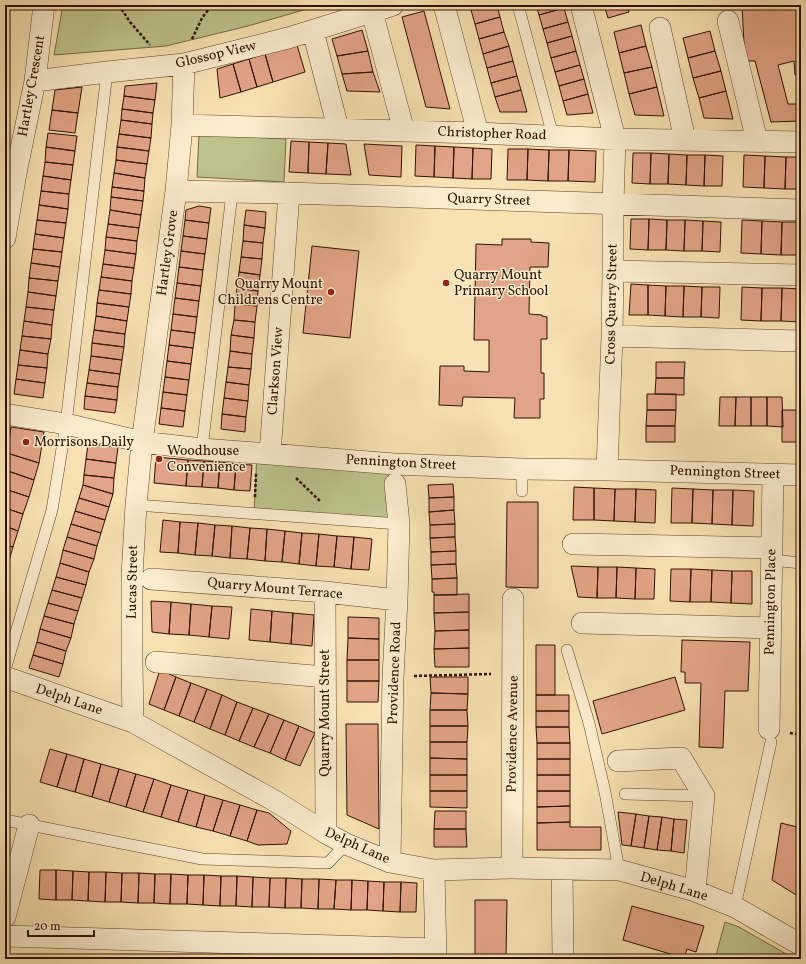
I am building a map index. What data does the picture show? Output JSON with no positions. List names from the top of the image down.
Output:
{
  "streets": {
    "street": [
      "Glossop View",
      "Hartley Crescent",
      "Christopher Road",
      "Quarry Street",
      "Hartley Grove",
      "Cross Quarry Street",
      "Clarkson View",
      "Pennington Street",
      "Lucas Street",
      "Quarry Mount Terrace",
      "Pennington Place",
      "Providence Road",
      "Delph Lane",
      "Quarry Mount Street",
      "Providence Avenue"
    ]
  },
  "crossings": [
    ["Glossop View", "Hartley Crescent"],
    ["Glossop View", "Hartley Grove"],
    ["Christopher Road", "Hartley Grove"],
    ["Christopher Road", "Cross Quarry Street"],
    ["Quarry Street", "Hartley Grove"],
    ["Quarry Street", "Cross Quarry Street"],
    ["Quarry Street", "Clarkson View"],
    ["Hartley Grove", "Pennington Street"],
    ["Hartley Grove", "Lucas Street"],
    ["Cross Quarry Street", "Pennington Street"],
    ["Clarkson View", "Pennington Street"],
    ["Pennington Street", "Lucas Street"],
    ["Pennington Street", "Pennington Place"],
    ["Lucas Street", "Delph Lane"],
    ["Quarry Mount Terrace", "Providence Road"],
    ["Quarry Mount Terrace", "Quarry Mount Street"],
    ["Providence Road", "Delph Lane"],
    ["Delph Lane", "Quarry Mount Street"],
    ["Delph Lane", "Providence Avenue"]
  ],
  "places": [
    "Quarry Mount Primary School",
    "Quarry Mount Childrens Centre",
    "Morrisons Daily",
    "Woodhouse Convenience"
  ],
  "scale_bar": "20 m"
}
